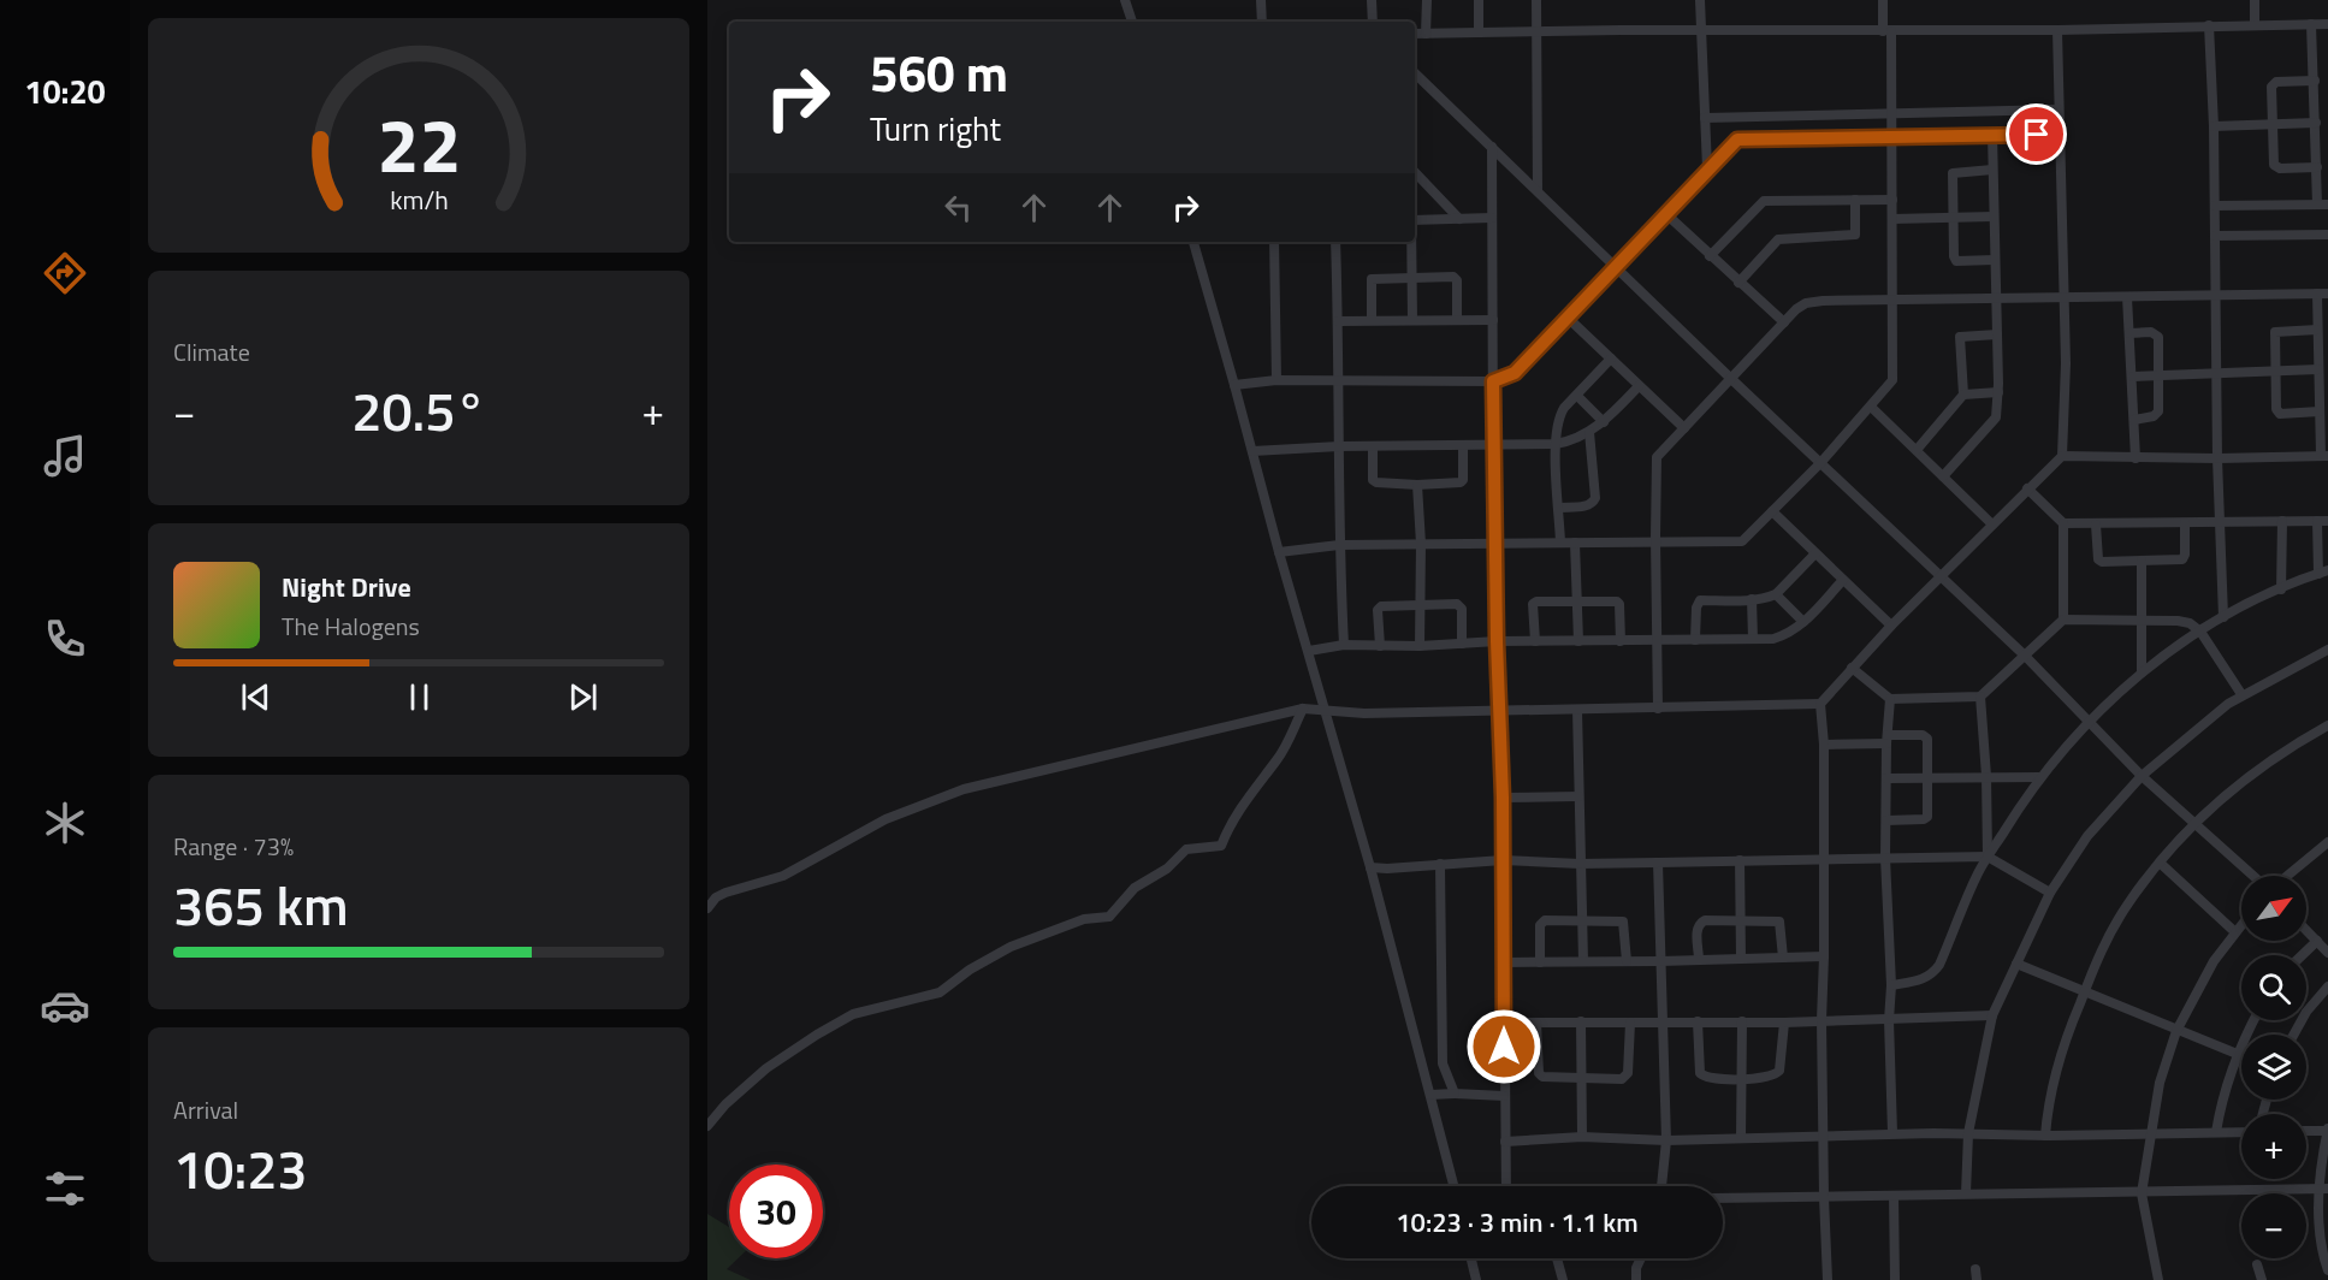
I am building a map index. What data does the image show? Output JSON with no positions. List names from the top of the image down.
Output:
{
  "north": "top right",
  "page": {
    "tabs": "10:20",
    "turn": ["560 m", "Turn right"],
    "tile": [
      "Climate",
      ["Range · 73%", "365 km"],
      ["Arrival", "10:23"]
    ],
    "heat": ["−", "20.5°", "+"],
    "song": ["Night Drive", "The Halogens"],
    "map_buttons": ["+", "−"],
    "limit": "30",
    "trip": "10:23 · 3 min · 1.1 km",
    "gauge": ["22", "km/h"]
  }
}
